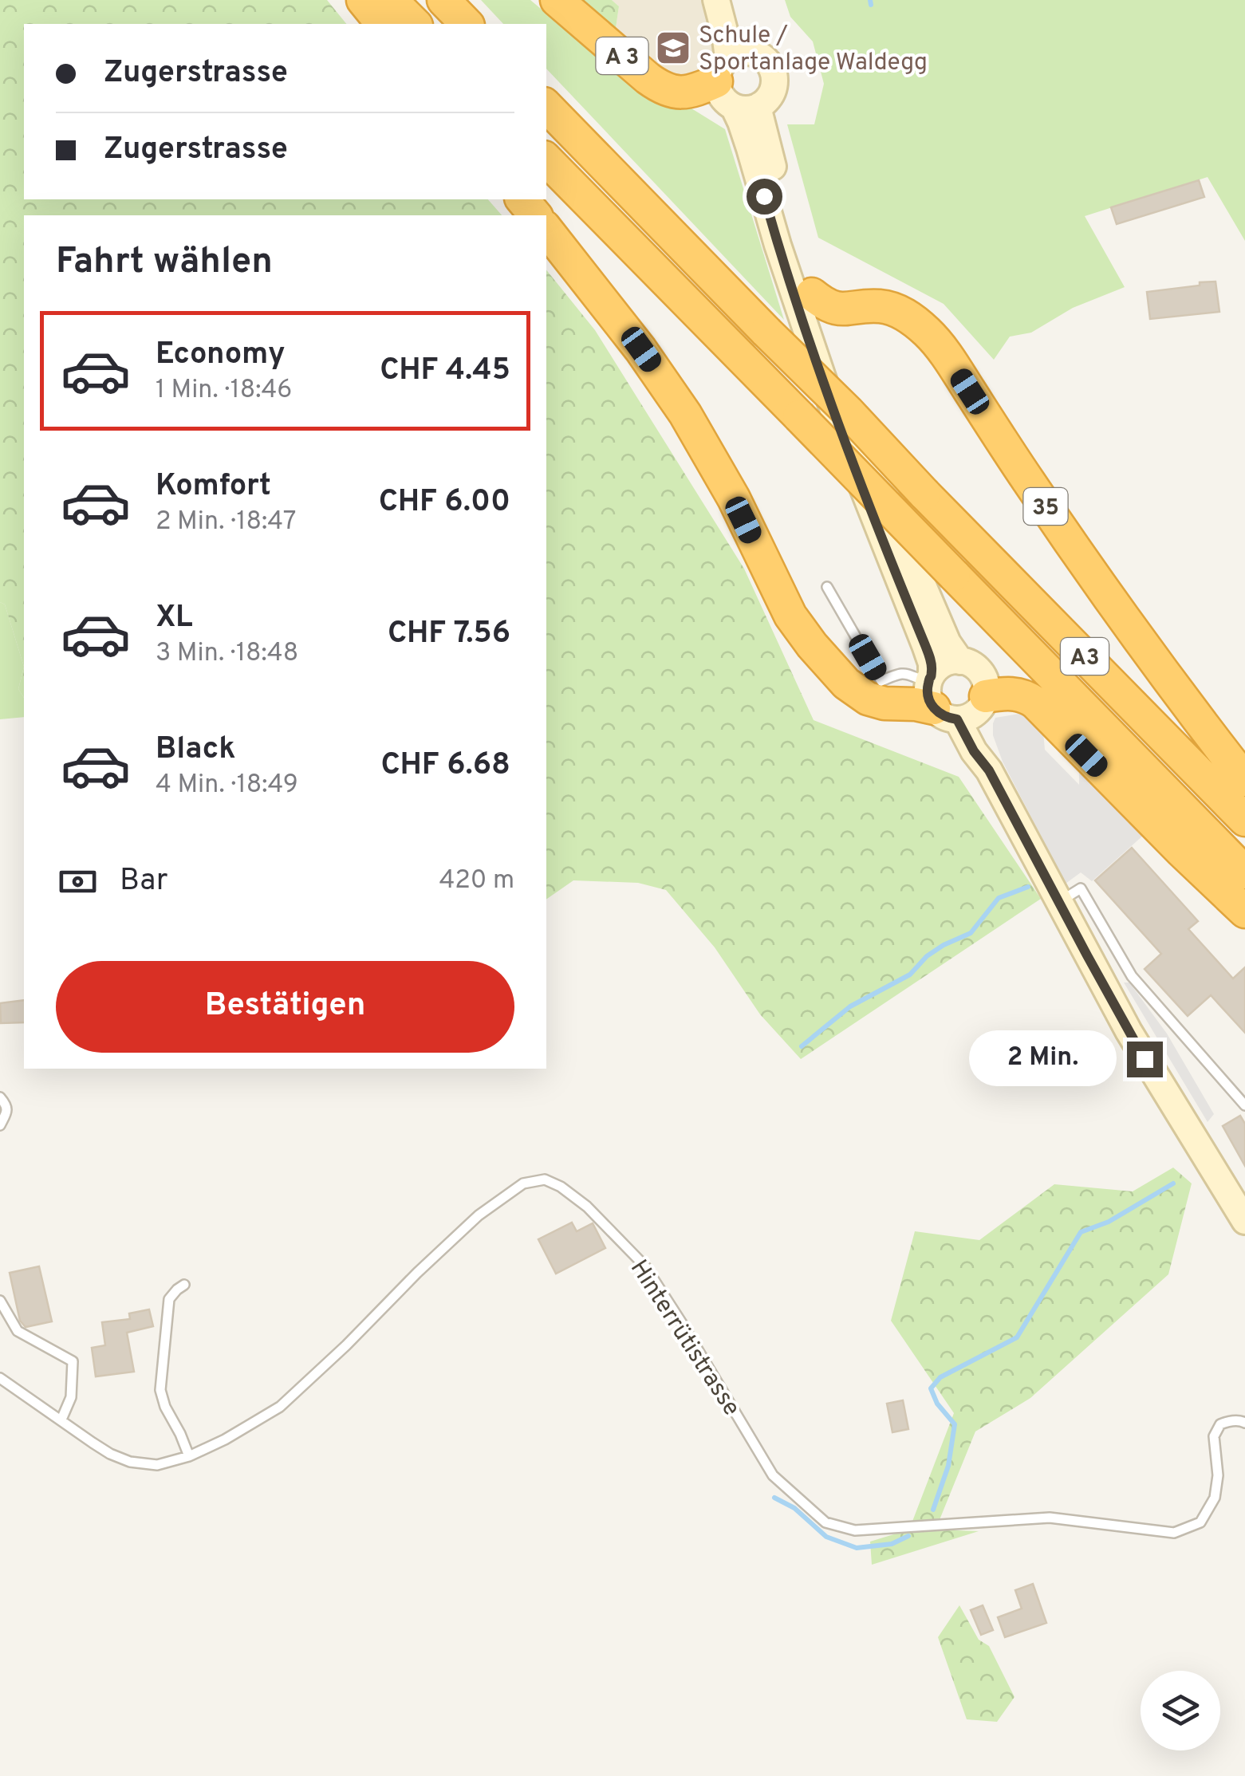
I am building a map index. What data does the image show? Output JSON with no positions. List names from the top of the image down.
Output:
{
  "streets": {
    "highway": ["A 3", "35", "A3"],
    "lane": ["Hinterrütistrasse"]
  },
  "places": {
    "school or university": ["Schule / Sportanlage Waldegg"]
  },
  "page": {
    "banner": ["Zugerstrasse", "Zugerstrasse"],
    "heading": "Fahrt wählen",
    "list": [
      {
        "name": "Economy",
        "note": "1 Min. · 18:46",
        "value": "CHF 4.45"
      },
      {
        "name": "Komfort",
        "note": "2 Min. · 18:47",
        "value": "CHF 6.00"
      },
      {
        "name": "XL",
        "note": "3 Min. · 18:48",
        "value": "CHF 7.56"
      },
      {
        "name": "Black",
        "note": "4 Min. · 18:49",
        "value": "CHF 6.68"
      }
    ],
    "pay": ["Bar", "420 m"],
    "buttons": "Bestätigen",
    "bubble": "2 Min."
  }
}
